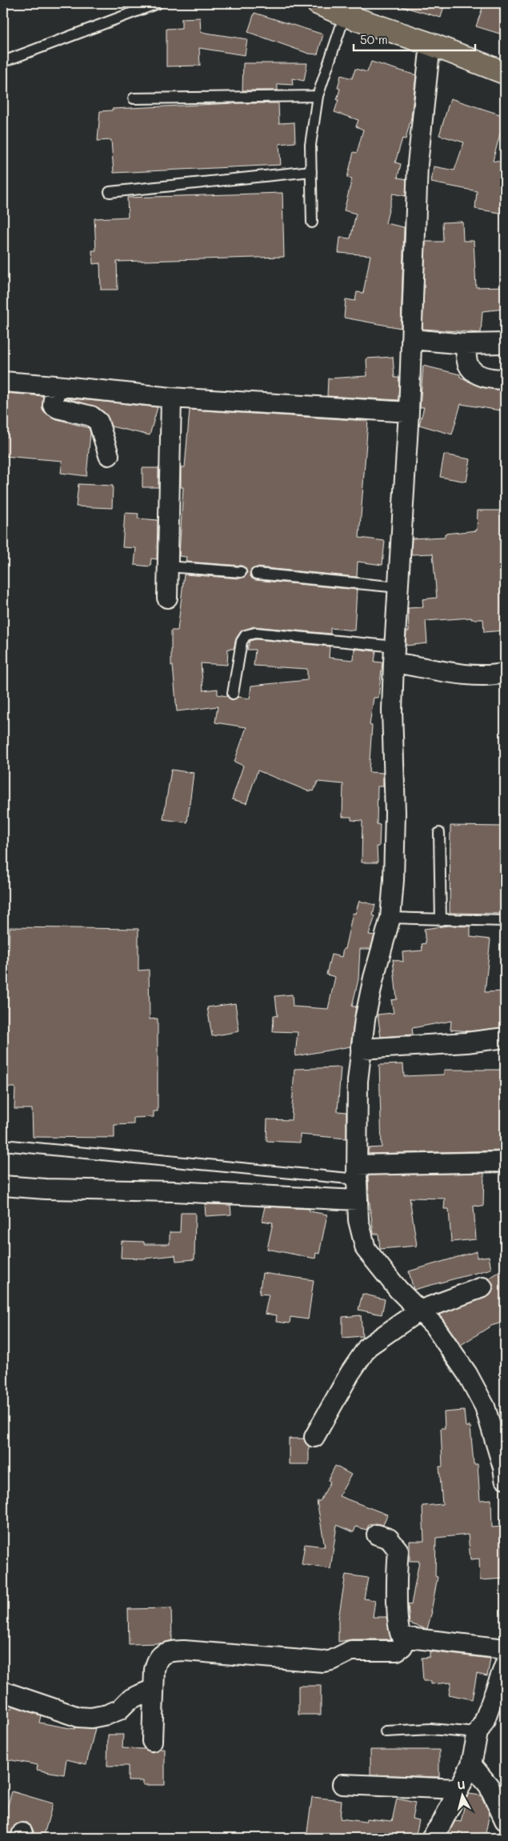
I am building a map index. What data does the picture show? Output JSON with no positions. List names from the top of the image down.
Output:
{
  "scale_bar": "50 m",
  "north": "top"
}
